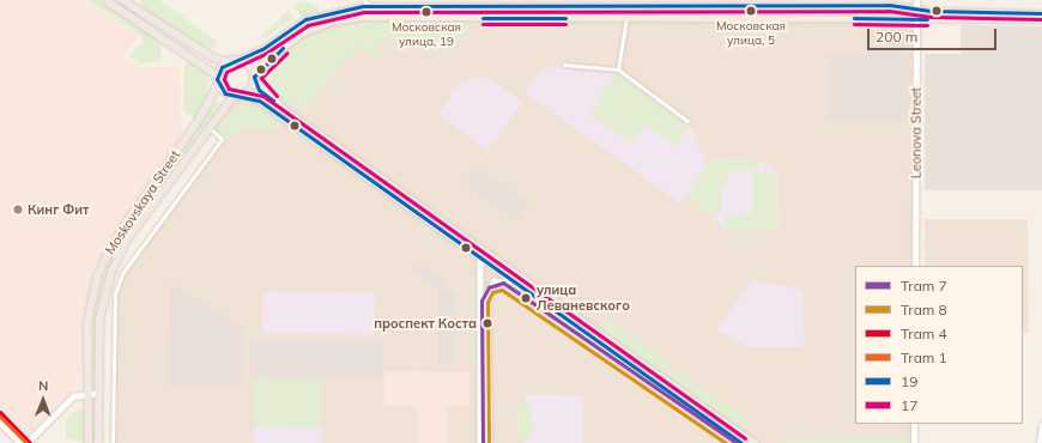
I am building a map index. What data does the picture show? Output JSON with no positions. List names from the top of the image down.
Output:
{
  "streets": {
    "highway": ["Moskovskaya Street"],
    "street": ["Leonova Street"]
  },
  "places": [
    "Московская улица, 5",
    "Московская улица, 19",
    "Кинг Фит",
    "улица Леваневского",
    "проспект Коста"
  ],
  "lines": [
    "transit line 19",
    "transit line 17",
    "tram line 7",
    "tram line 8",
    "tram line 4",
    "tram line 1"
  ],
  "legend": [
    "Tram 7",
    "Tram 8",
    "Tram 4",
    "Tram 1",
    "19",
    "17"
  ],
  "scale_bar": "200 m",
  "north": "top"
}
